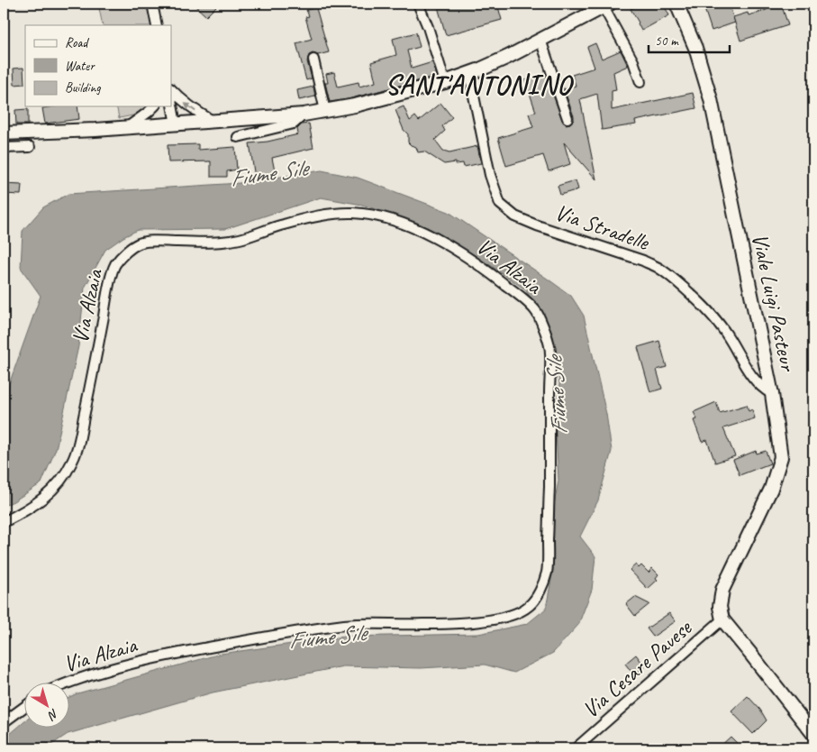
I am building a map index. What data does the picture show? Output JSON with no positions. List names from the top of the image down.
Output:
{
  "streets": {
    "street": [
      "Via Stradelle",
      "Via Alzaia",
      "Viale Luigi Pasteur",
      "Via Cesare Pavese"
    ]
  },
  "crossings": [
    ["Via Stradelle", "Viale Luigi Pasteur"],
    ["Viale Luigi Pasteur", "Via Cesare Pavese"]
  ],
  "districts": ["SANT'ANTONINO"],
  "water": ["Fiume Sile"],
  "legend": ["Road", "Water", "Building"],
  "scale_bar": "50 m",
  "north": "bottom right"
}
